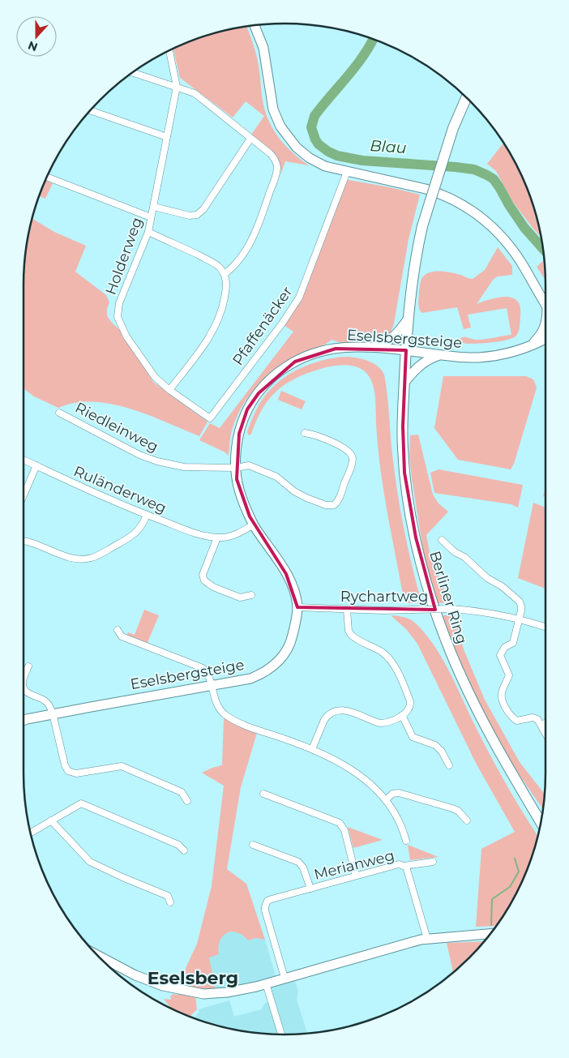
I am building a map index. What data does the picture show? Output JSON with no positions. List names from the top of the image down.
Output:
{
  "streets": {
    "main road": ["Berliner Ring"],
    "street": [
      "Holderweg",
      "Pfaffenäcker",
      "Eselsbergsteige",
      "Riedleinweg",
      "Ruländerweg",
      "Rychartweg",
      "Merianweg"
    ]
  },
  "crossings": [
    ["Holderweg", "Pfaffenäcker"],
    ["Eselsbergsteige", "Riedleinweg"],
    ["Eselsbergsteige", "Ruländerweg"],
    ["Eselsbergsteige", "Rychartweg"],
    ["Eselsbergsteige", "Berliner Ring"]
  ],
  "districts": ["Eselsberg"],
  "water": ["Blau"],
  "north": "bottom"
}
